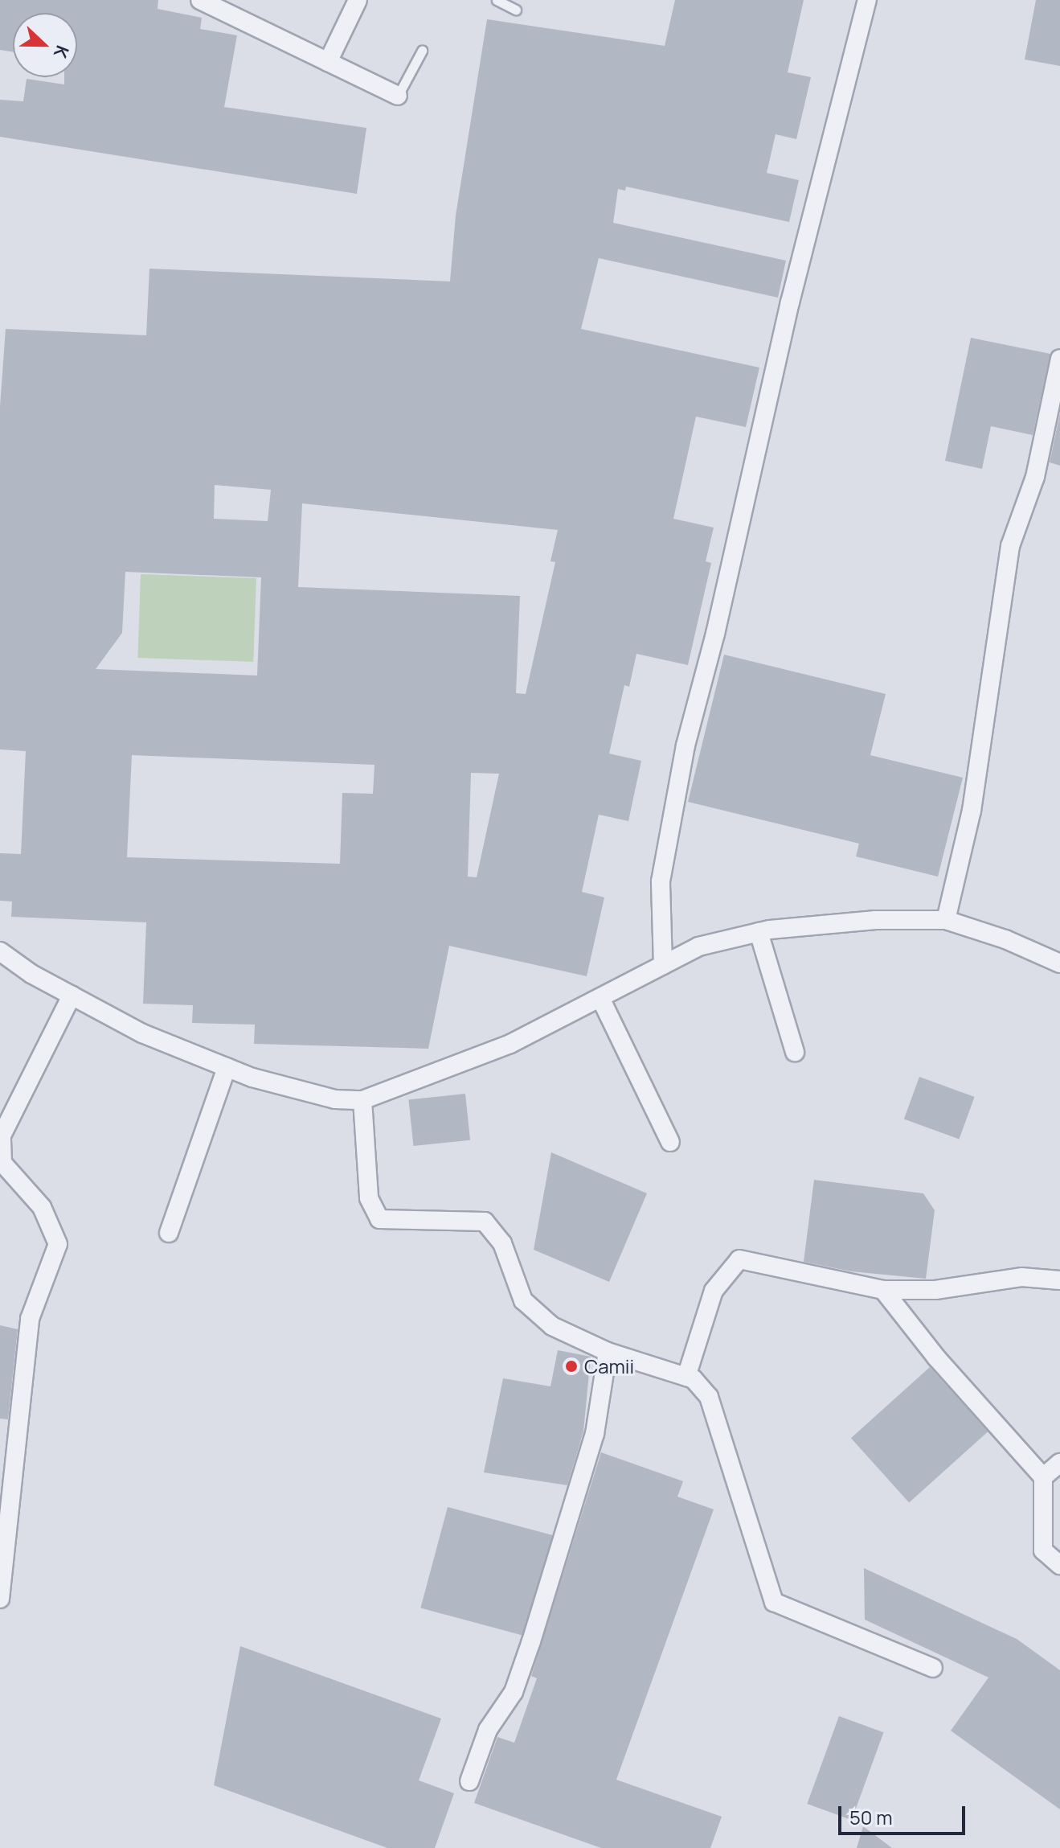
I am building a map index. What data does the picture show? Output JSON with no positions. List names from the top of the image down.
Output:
{
  "places": ["Camii"],
  "scale_bar": "50 m",
  "north": "right"
}
